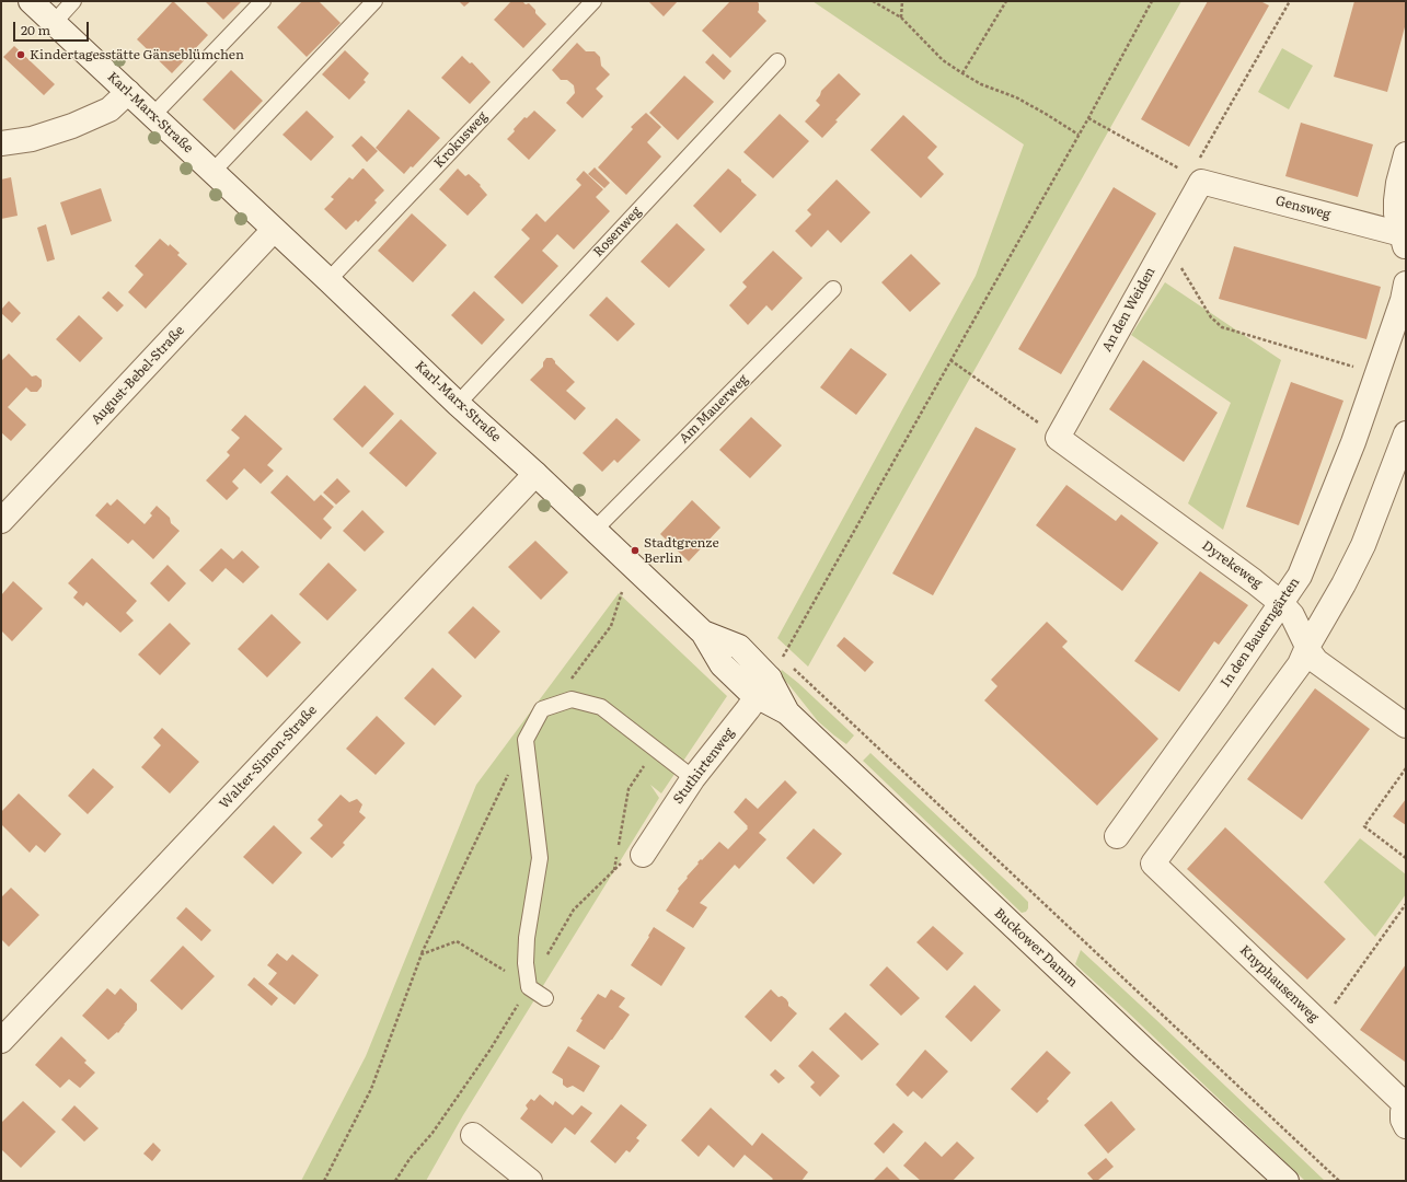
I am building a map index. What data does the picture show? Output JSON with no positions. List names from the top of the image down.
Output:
{
  "streets": {
    "street": [
      "Karl-Marx-Straße",
      "Gensweg",
      "An den Weiden",
      "August-Bebel-Straße",
      "Dyrekeweg",
      "In den Bauerngärten",
      "Walter-Simon-Straße",
      "Stuthirtenweg",
      "Buckower Damm",
      "Knyphausenweg"
    ],
    "lane": ["Krokusweg", "Rosenweg", "Am Mauerweg"]
  },
  "crossings": [
    ["Karl-Marx-Straße", "Krokusweg"],
    ["Karl-Marx-Straße", "Rosenweg"],
    ["Karl-Marx-Straße", "August-Bebel-Straße"],
    ["Karl-Marx-Straße", "Am Mauerweg"],
    ["Karl-Marx-Straße", "Walter-Simon-Straße"],
    ["Karl-Marx-Straße", "Stuthirtenweg"],
    ["Karl-Marx-Straße", "Buckower Damm"],
    ["Gensweg", "An den Weiden"],
    ["An den Weiden", "Dyrekeweg"],
    ["Dyrekeweg", "In den Bauerngärten"],
    ["Dyrekeweg", "Knyphausenweg"],
    ["Stuthirtenweg", "Buckower Damm"]
  ],
  "places": ["Kindertagesstätte Gänseblümchen", "Stadtgrenze Berlin"],
  "scale_bar": "20 m"
}
